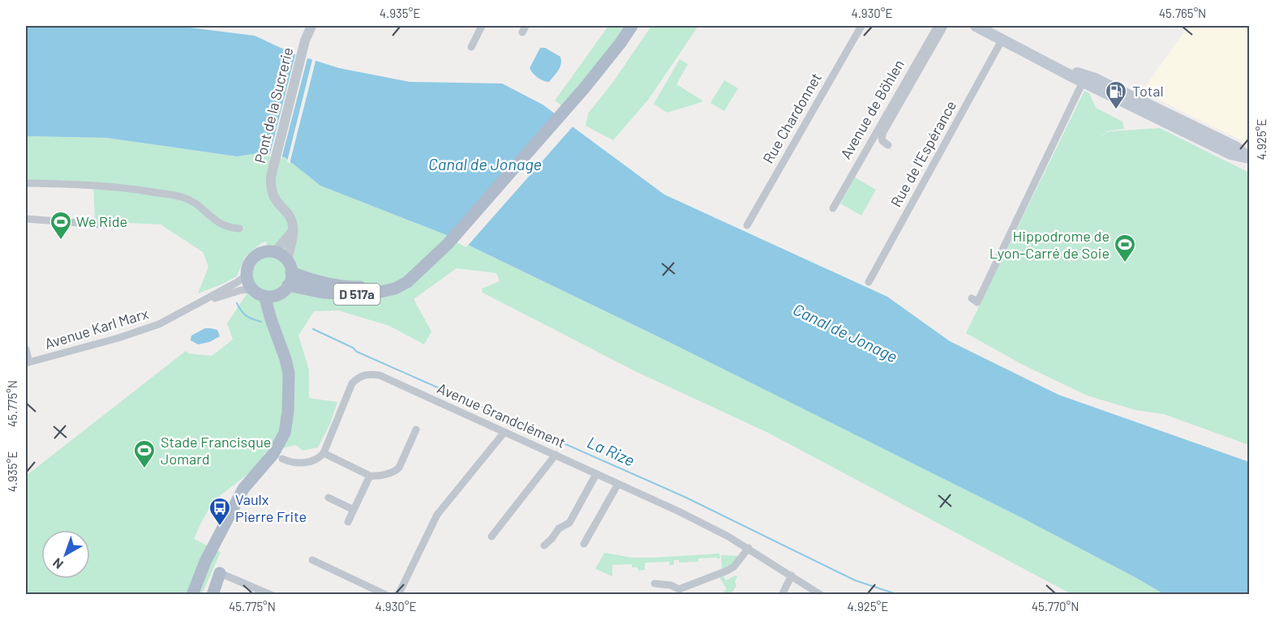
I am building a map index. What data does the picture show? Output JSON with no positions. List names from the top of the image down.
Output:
{
  "streets": {
    "main road": ["D 517a"],
    "street": [
      "Pont de la Sucrerie",
      "Avenue de Böhlen",
      "Rue Chardonnet",
      "Rue de l'Espérance",
      "Avenue Karl Marx",
      "Avenue Grandclément"
    ]
  },
  "crossings": [
    ["D 517a", "Avenue Karl Marx"]
  ],
  "water": ["Canal de Jonage", "La Rize"],
  "places": {
    "fuel station": ["Total"],
    "sports": ["We Ride", "Hippodrome de Lyon-Carré de Soie", "Stade Francisque Jomard"],
    "bus stop": ["Vaulx Pierre Frite"]
  },
  "north": "bottom left",
  "coordinates": [
    "4.935°E",
    "4.930°E",
    "45.765°N",
    "4.925°E",
    "45.775°N",
    "45.770°N"
  ]
}
